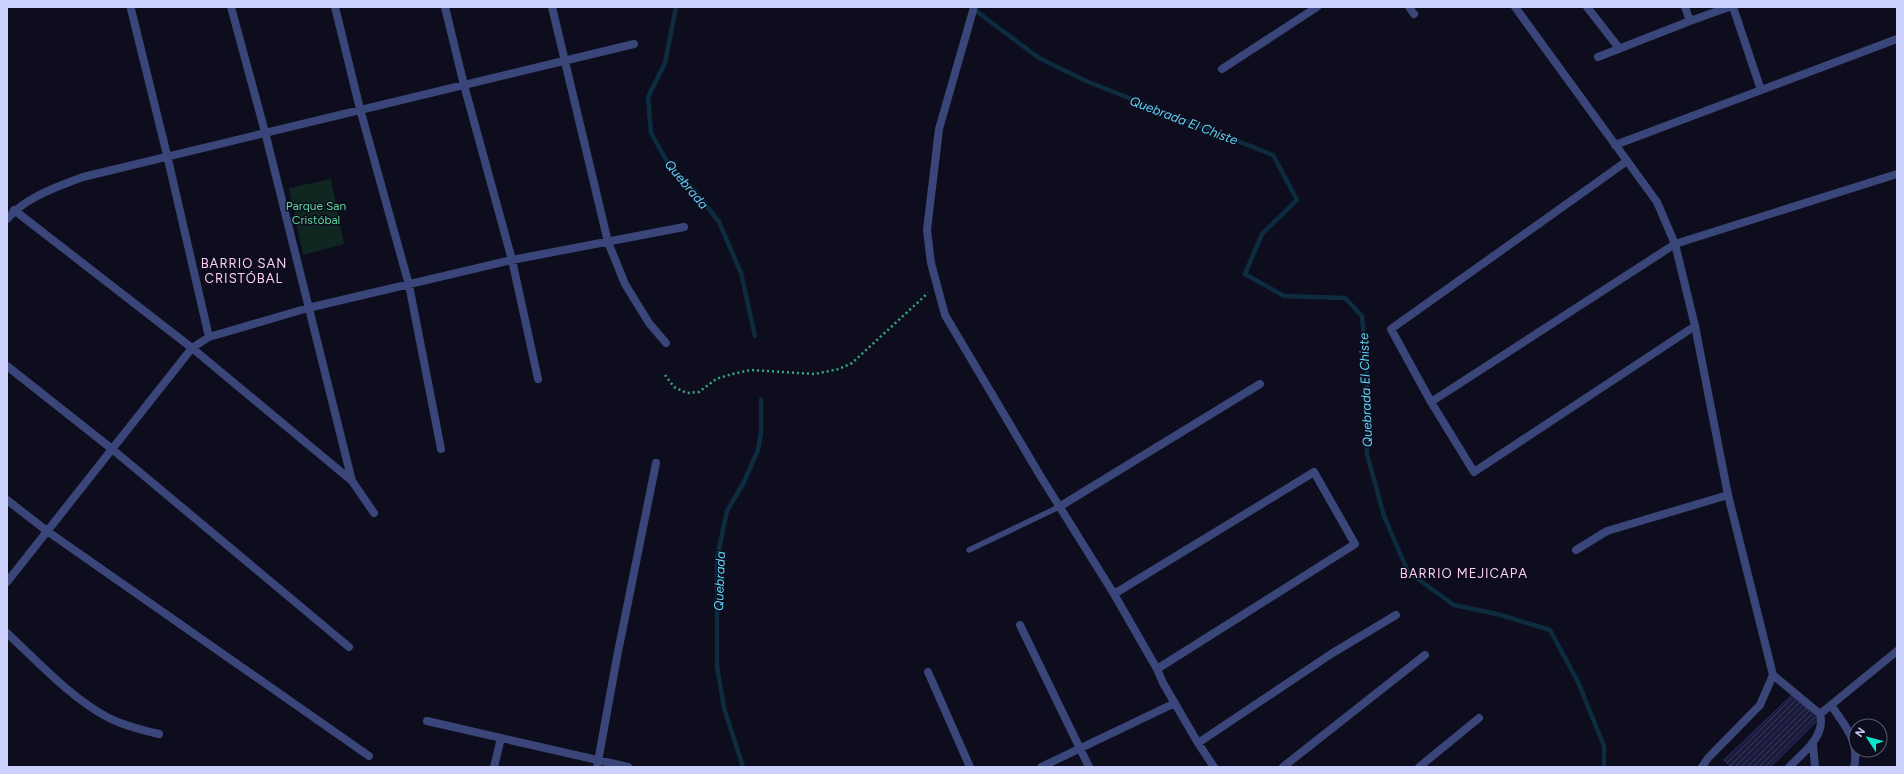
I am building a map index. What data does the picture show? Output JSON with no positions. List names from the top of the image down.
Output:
{
  "districts": ["BARRIO SAN CRISTÓBAL", "BARRIO MEJICAPA"],
  "water": ["Quebrada El Chiste", "Quebrada"],
  "parks": ["Parque San Cristóbal"],
  "north": "top left"
}
